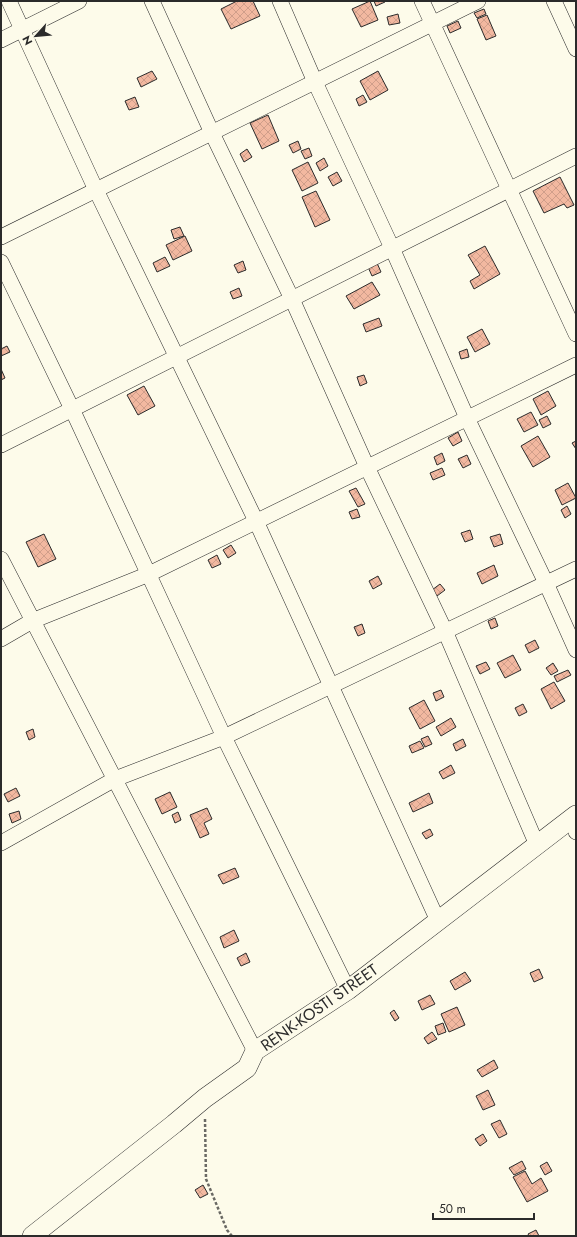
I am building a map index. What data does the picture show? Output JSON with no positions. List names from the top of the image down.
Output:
{
  "streets": {
    "main road": ["RENK-KOSTI STREET"]
  },
  "scale_bar": "50 m",
  "north": "bottom left"
}
